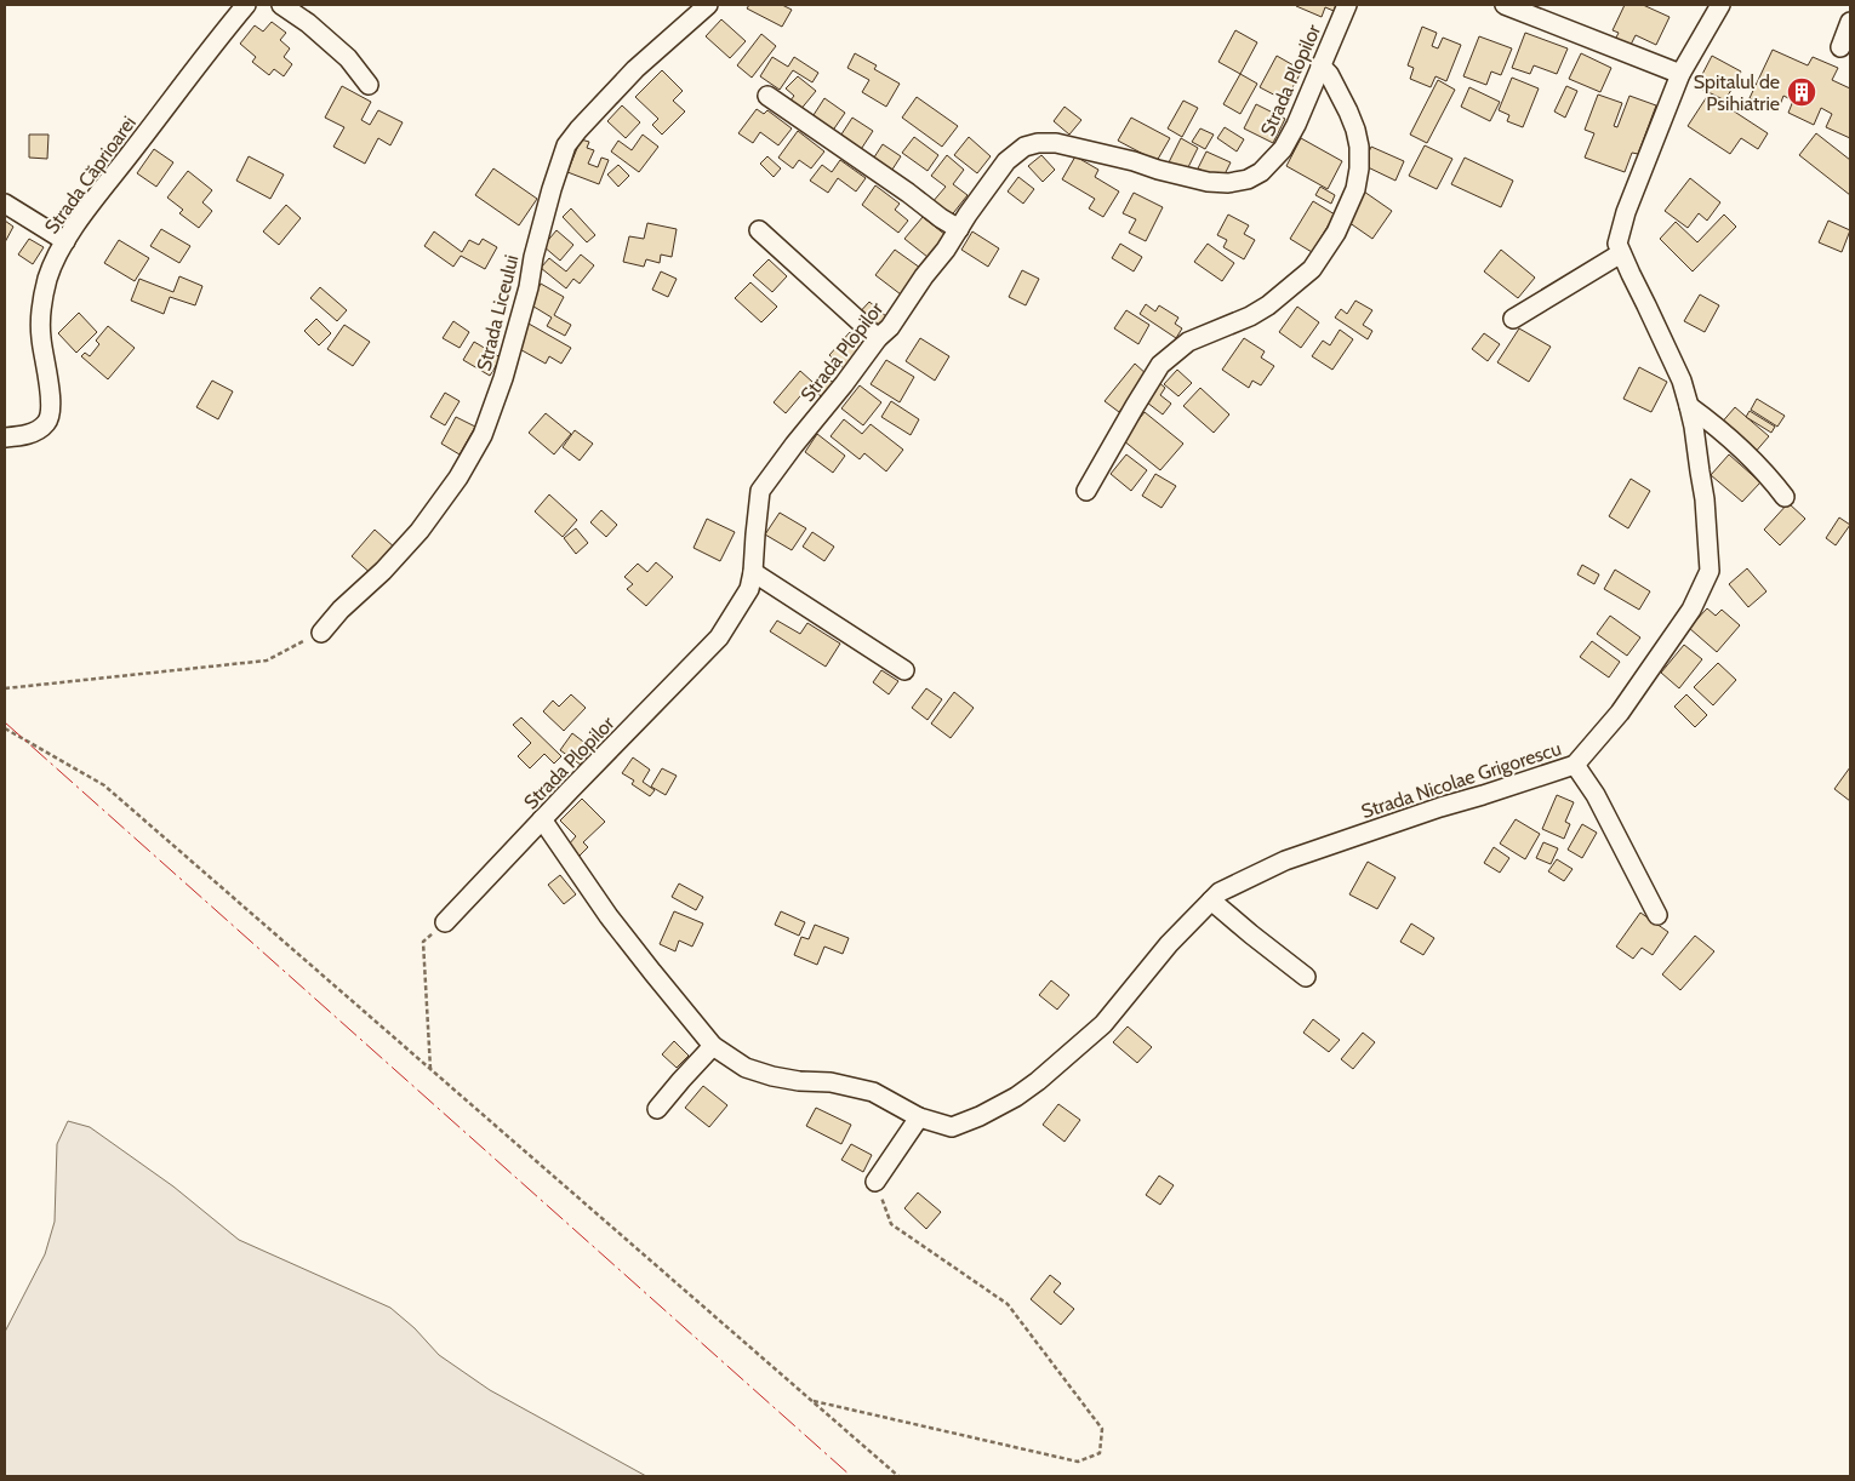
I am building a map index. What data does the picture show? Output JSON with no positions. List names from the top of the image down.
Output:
{
  "streets": {
    "street": [
      "Strada Plopilor",
      "Strada Căprioarei",
      "Strada Liceului",
      "Strada Nicolae Grigorescu"
    ]
  },
  "crossings": [
    ["Strada Plopilor", "Strada Nicolae Grigorescu"]
  ],
  "places": {
    "building": ["Spitalul de Psihiatrie"]
  }
}
